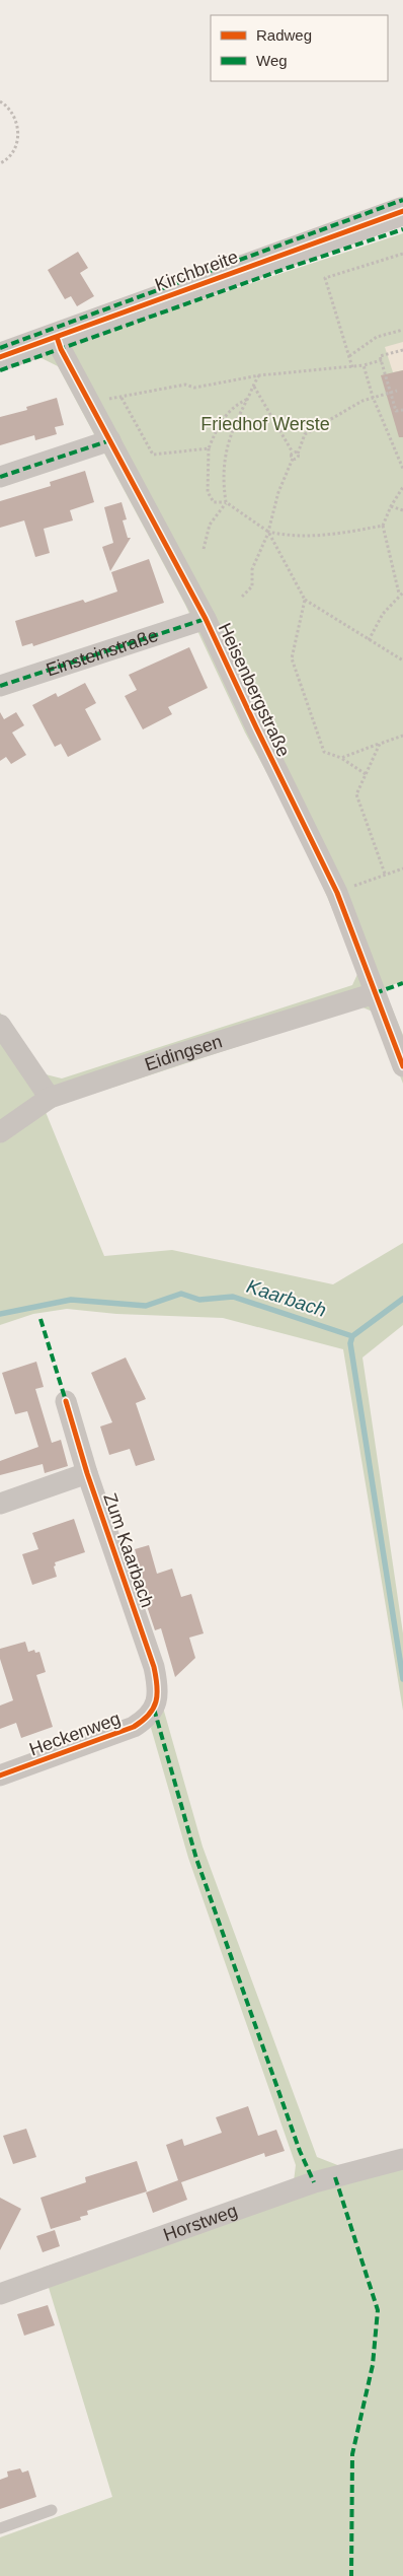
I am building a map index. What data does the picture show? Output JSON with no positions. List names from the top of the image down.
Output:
{
  "streets": {
    "street": [
      "Kirchbreite",
      "Einsteinstraße",
      "Heisenbergstraße",
      "Eidingsen",
      "Zum Kaarbach",
      "Heckenweg",
      "Horstweg"
    ]
  },
  "crossings": [
    ["Kirchbreite", "Heisenbergstraße"],
    ["Einsteinstraße", "Heisenbergstraße"],
    ["Heisenbergstraße", "Eidingsen"],
    ["Zum Kaarbach", "Heckenweg"]
  ],
  "water": ["Kaarbach"],
  "parks": ["Friedhof Werste"],
  "legend": ["Radweg", "Weg"]
}
